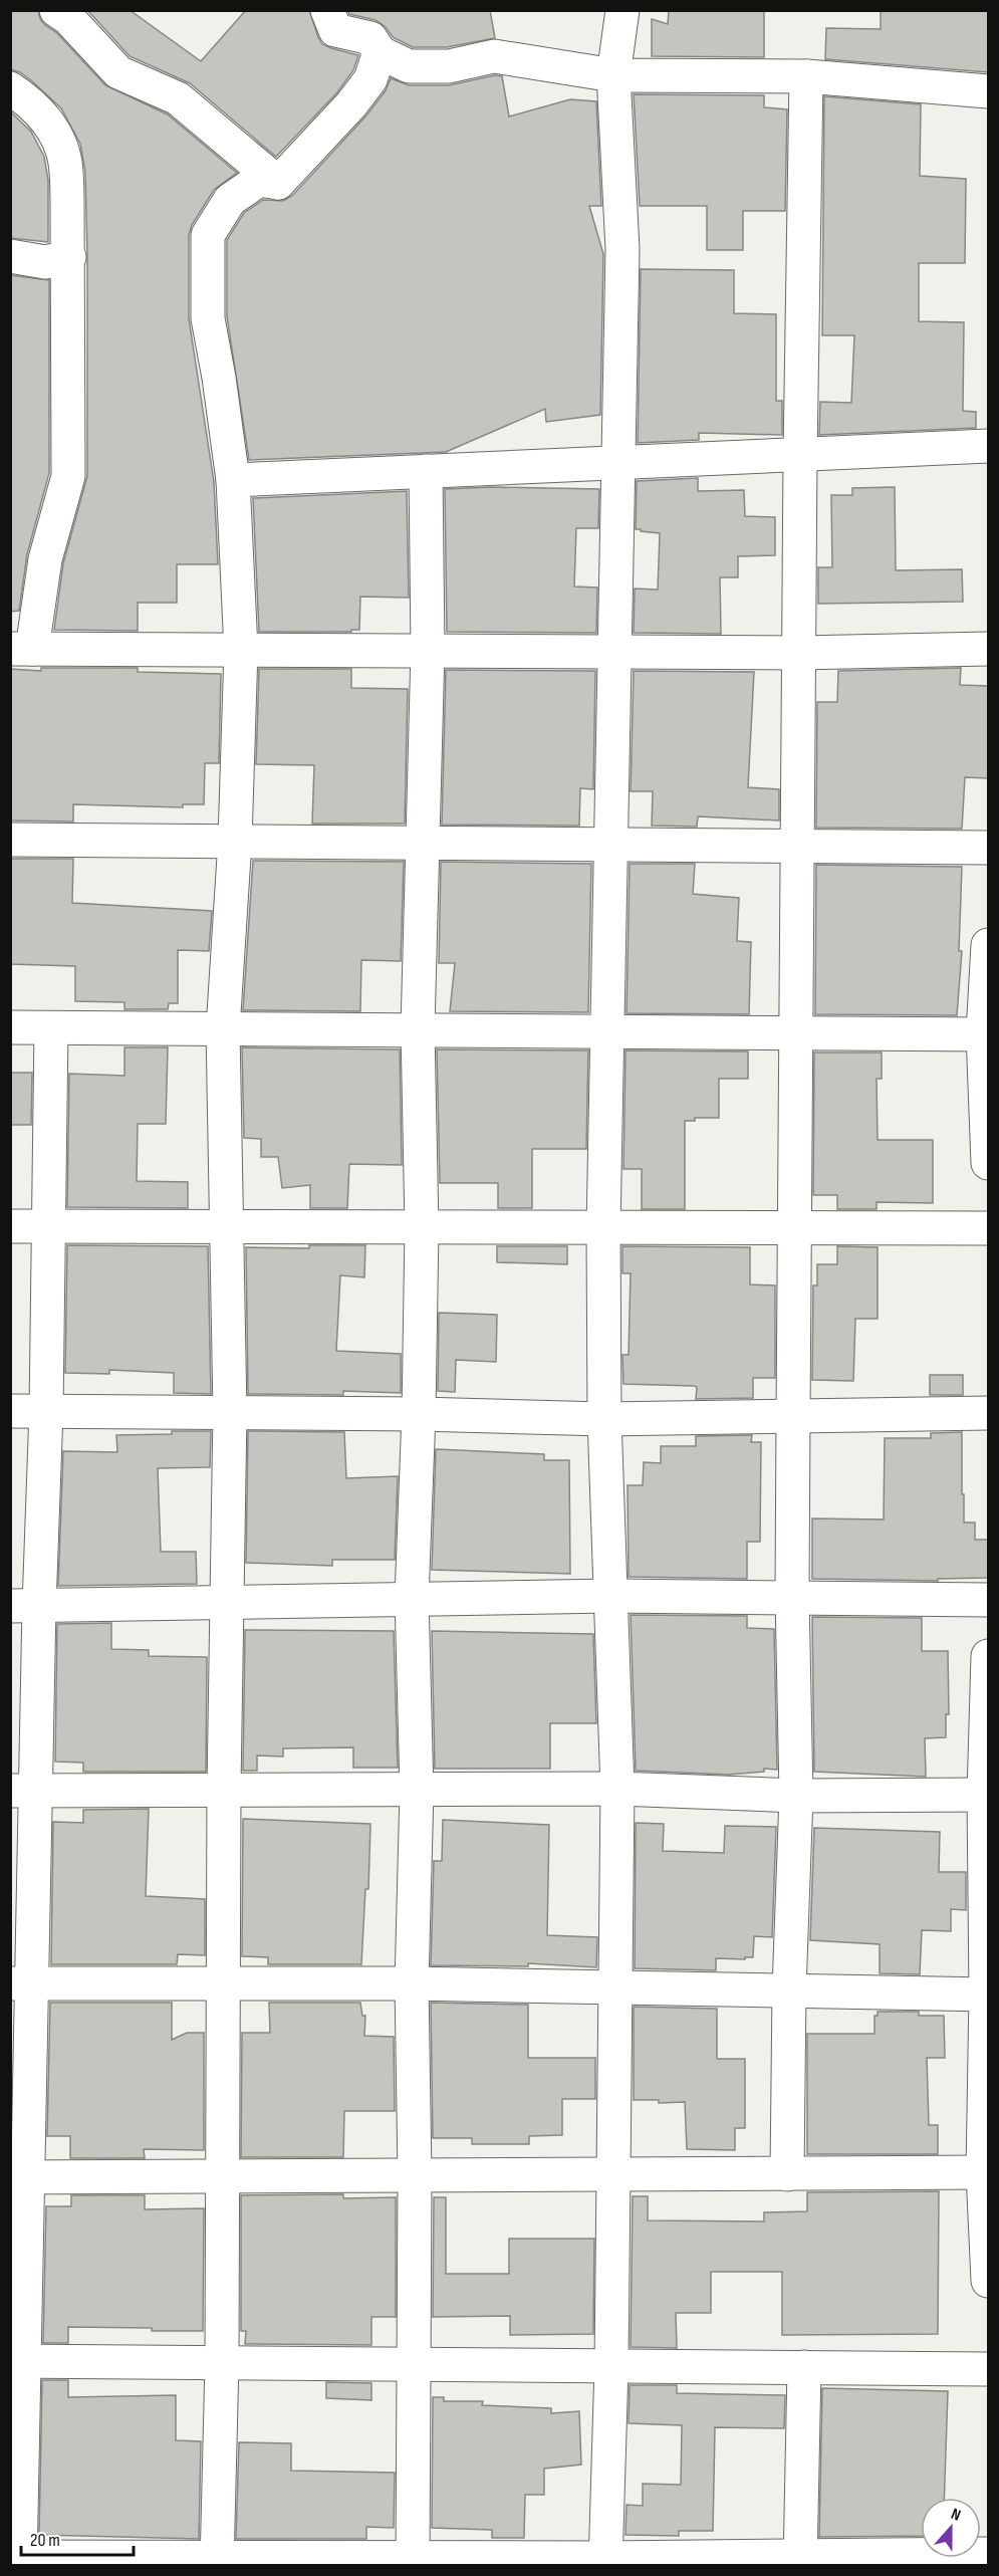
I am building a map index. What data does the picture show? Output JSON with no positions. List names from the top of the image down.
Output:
{
  "scale_bar": "20 m",
  "north": "top"
}
